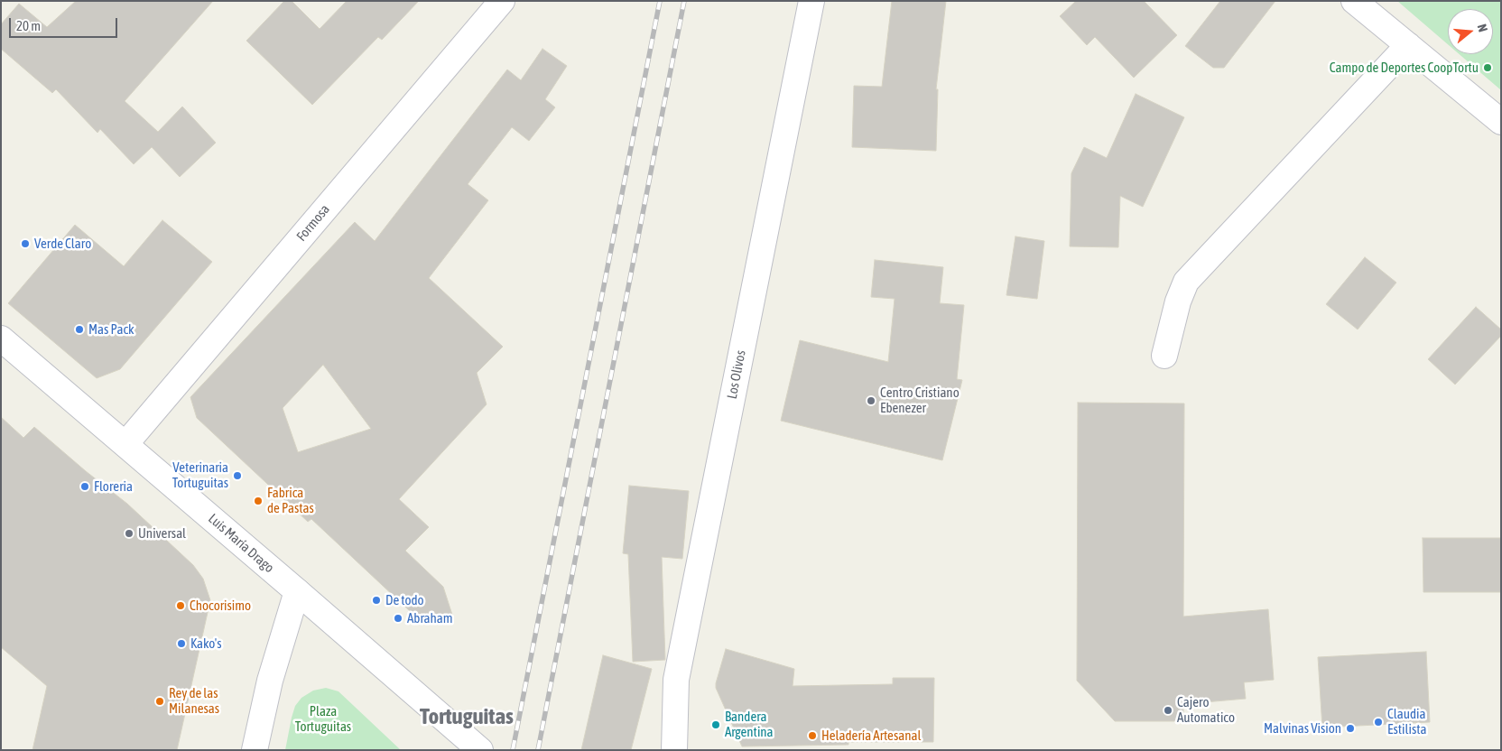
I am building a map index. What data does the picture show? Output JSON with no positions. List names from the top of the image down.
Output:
{
  "streets": {
    "street": ["Formosa", "Los Olivos", "Luis María Drago"]
  },
  "crossings": [
    ["Formosa", "Luis María Drago"]
  ],
  "districts": ["Tortuguitas"],
  "parks": ["Plaza Tortuguitas"],
  "places": [
    "Campo de Deportes CoopTortu",
    "Verde Claro",
    "Mas Pack",
    "Centro Cristiano Ebenezer",
    "Veterinaria Tortuguitas",
    "Floreria",
    "Fabrica de Pastas",
    "Universal",
    "De todo",
    "Chocorisimo",
    "Abraham",
    "Kako's",
    "Rey de las Milanesas",
    "Cajero Automatico",
    "Claudia Estilista",
    "Bandera Argentina",
    "Malvinas Vision",
    "Heladería Artesanal"
  ],
  "scale_bar": "20 m",
  "north": "right"
}
